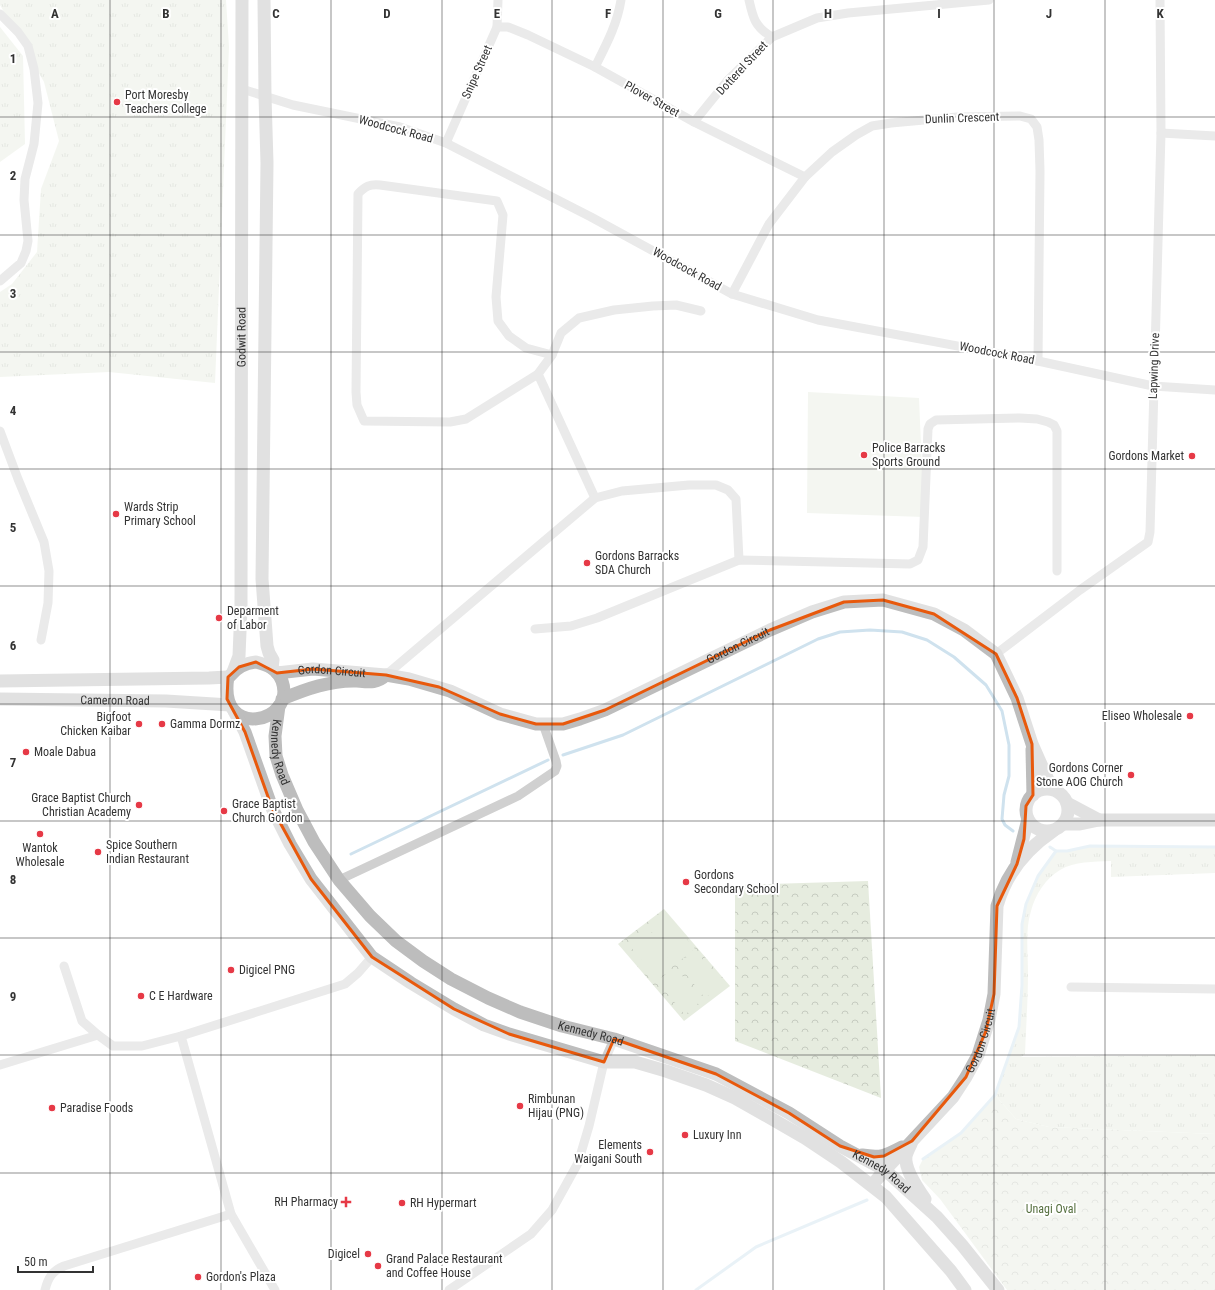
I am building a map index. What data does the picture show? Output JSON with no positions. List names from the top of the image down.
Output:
{
  "streets": {
    "main road": [
      "Godwit Road",
      "Gordon Circuit",
      "Cameron Road",
      "Kennedy Road"
    ],
    "street": [
      "Dotterel Street",
      "Snipe Street",
      "Plover Street",
      "Dunlin Crescent",
      "Woodcock Road",
      "Lapwing Drive"
    ]
  },
  "crossings": [
    ["Dotterel Street", "Plover Street"],
    ["Snipe Street", "Plover Street"],
    ["Snipe Street", "Woodcock Road"],
    ["Plover Street", "Dunlin Crescent"],
    ["Dunlin Crescent", "Woodcock Road"],
    ["Woodcock Road", "Godwit Road"],
    ["Woodcock Road", "Lapwing Drive"],
    ["Godwit Road", "Gordon Circuit"],
    ["Godwit Road", "Cameron Road"],
    ["Godwit Road", "Kennedy Road"],
    ["Lapwing Drive", "Gordon Circuit"],
    ["Gordon Circuit", "Cameron Road"],
    ["Gordon Circuit", "Kennedy Road"],
    ["Cameron Road", "Kennedy Road"]
  ],
  "parks": ["Unagi Oval"],
  "places": {
    "other": [
      "Port Moresby Teachers College",
      "Police Barracks Sports Ground",
      "Gordons Market",
      "Wards Strip Primary School",
      "Gordons Barracks SDA Church",
      "Deparment of Labor",
      "Eliseo Wholesale",
      "Bigfoot Chicken Kaibar",
      "Gamma Dormz",
      "Moale Dabua",
      "Gordons Corner Stone AOG Church",
      "Grace Baptist Church Christian Academy",
      "Grace Baptist Church Gordon",
      "Wantok Wholesale",
      "Spice Southern Indian Restaurant",
      "Gordons Secondary School",
      "Digicel PNG",
      "C E Hardware",
      "Rimbunan Hijau (PNG)",
      "Paradise Foods",
      "Luxury Inn",
      "Elements Waigani South",
      "RH Hypermart",
      "Digicel",
      "Grand Palace Restaurant and Coffee House",
      "Gordon's Plaza"
    ],
    "health": ["RH Pharmacy"]
  },
  "scale_bar": "50 m",
  "grid": {
    "columns": [
      "A",
      "B",
      "C",
      "D",
      "E",
      "F",
      "G",
      "H",
      "I",
      "J",
      "K"
    ],
    "rows": [
      "1",
      "2",
      "3",
      "4",
      "5",
      "6",
      "7",
      "8",
      "9"
    ]
  }
}
